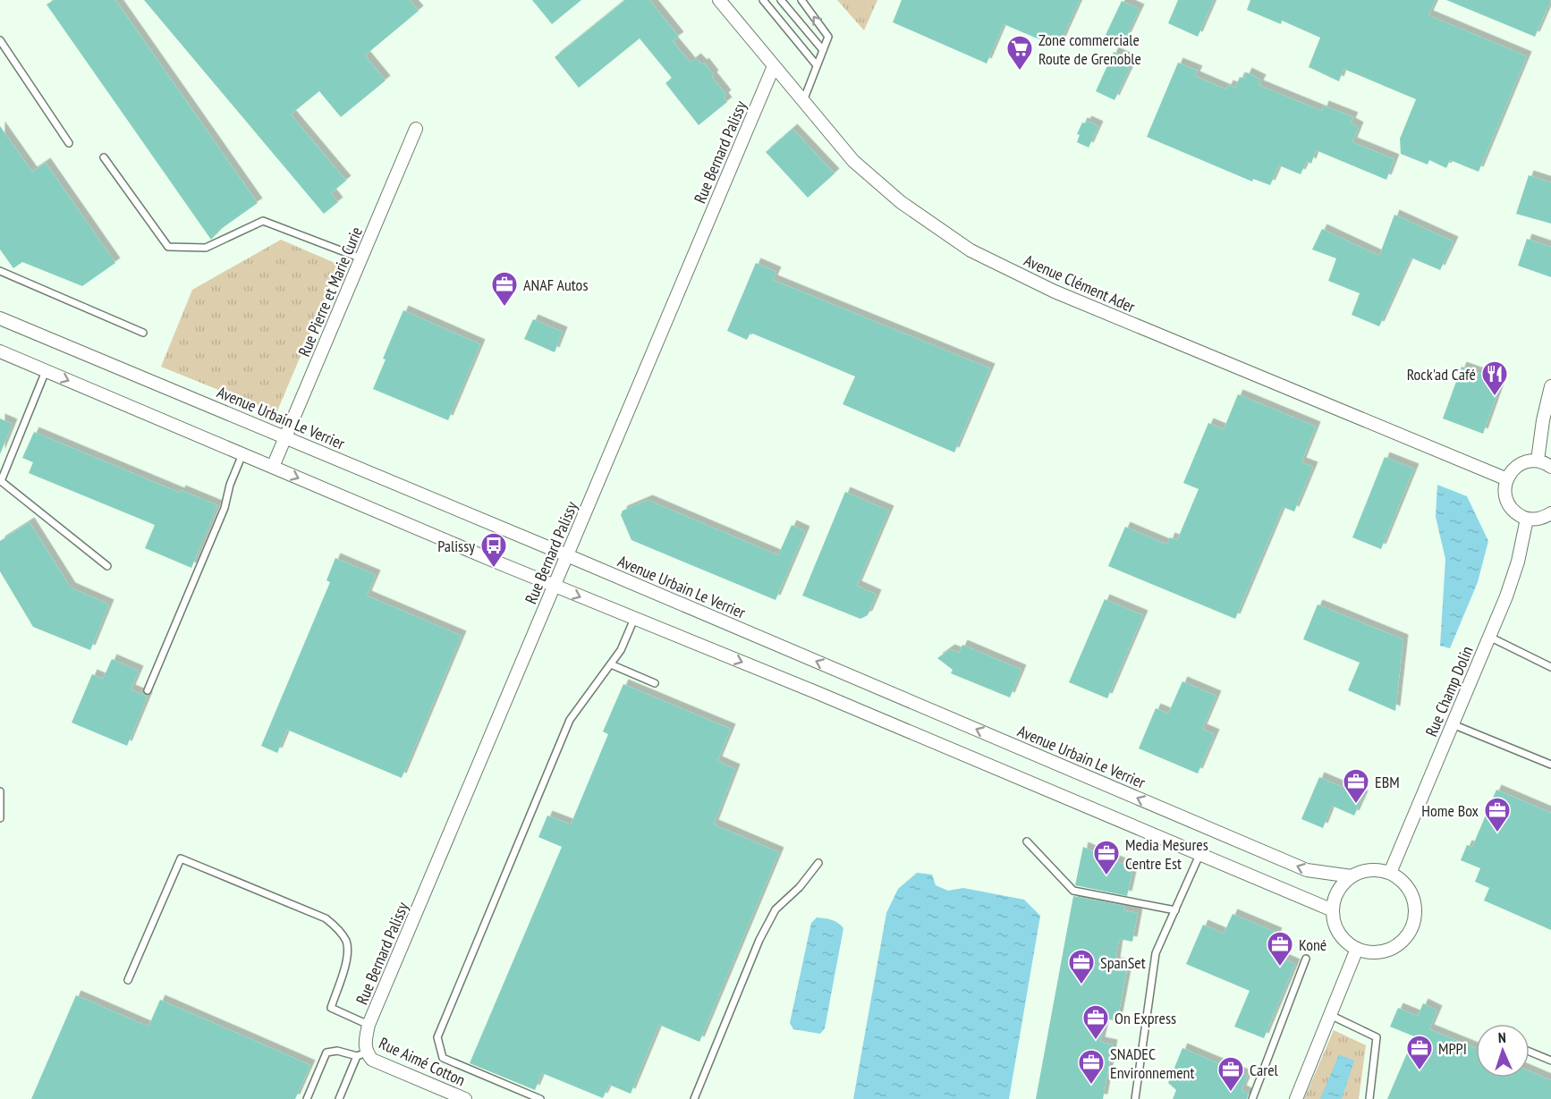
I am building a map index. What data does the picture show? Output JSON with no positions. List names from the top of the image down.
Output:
{
  "streets": {
    "street": [
      "Rue Bernard Palissy",
      "Avenue Clément Ader",
      "Rue Pierre et Marie Curie",
      "Avenue Urbain Le Verrier",
      "Rue Champ Dolin",
      "Rue Aimé Cotton"
    ]
  },
  "crossings": [
    ["Rue Bernard Palissy", "Avenue Clément Ader"],
    ["Rue Bernard Palissy", "Avenue Urbain Le Verrier"],
    ["Rue Bernard Palissy", "Rue Aimé Cotton"],
    ["Rue Pierre et Marie Curie", "Avenue Urbain Le Verrier"],
    ["Avenue Urbain Le Verrier", "Rue Champ Dolin"]
  ],
  "places": {
    "supermarket": ["Zone commerciale Route de Grenoble"],
    "office": [
      "ANAF Autos",
      "EBM",
      "Home Box",
      "Media Mesures Centre Est",
      "Koné",
      "SpanSet",
      "On Express",
      "MPPI",
      "SNADEC Environnement",
      "Carel"
    ],
    "restaurant": ["Rock'ad Café"],
    "bus stop": ["Palissy"]
  },
  "north": "top"
}
